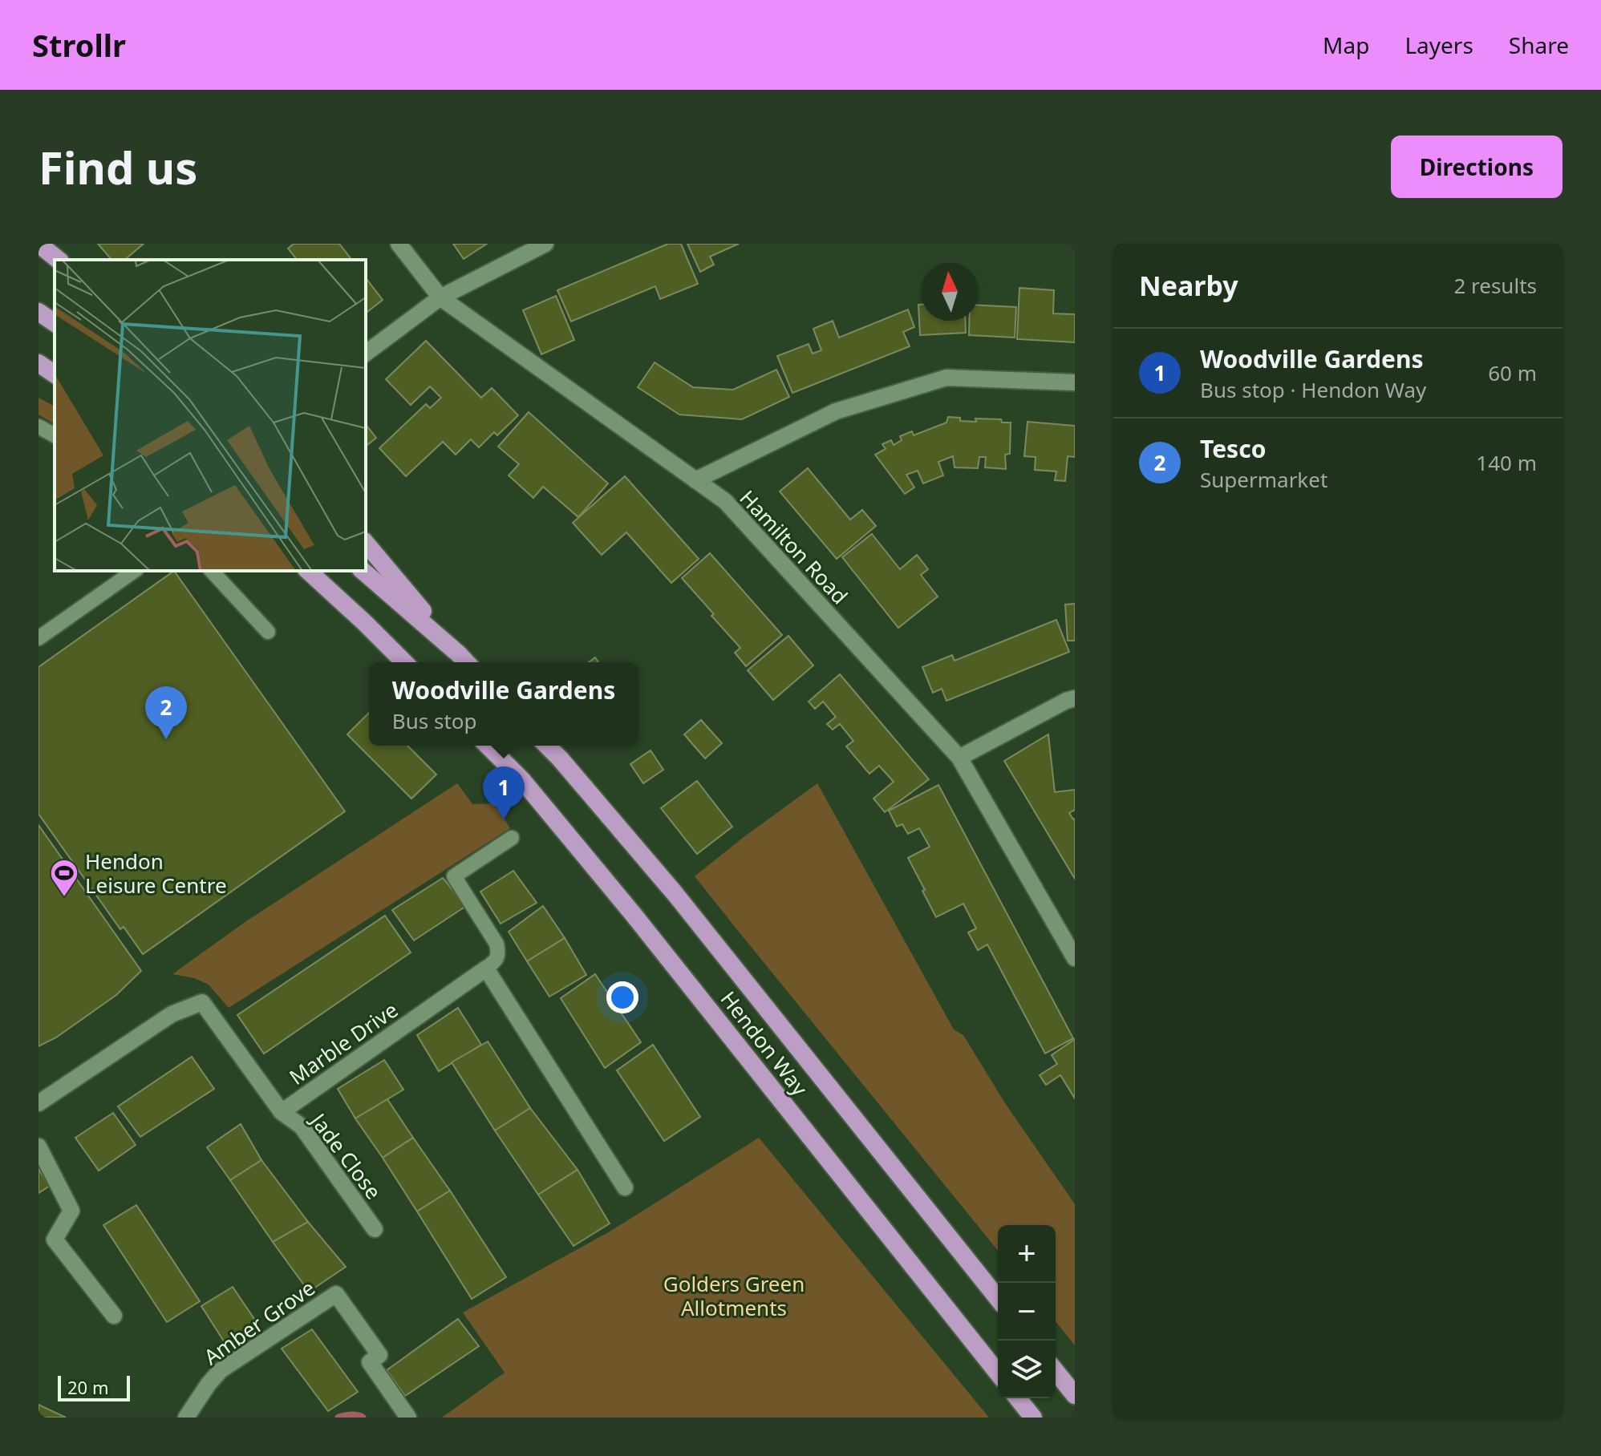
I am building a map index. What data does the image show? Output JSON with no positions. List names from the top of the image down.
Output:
{
  "streets": {
    "highway": ["Hendon Way"],
    "street": [
      "Hamilton Road",
      "Marble Drive",
      "Jade Close",
      "Amber Grove"
    ]
  },
  "crossings": [
    ["Marble Drive", "Jade Close"]
  ],
  "parks": ["Golders Green Allotments"],
  "places": {
    "sports": ["Hendon Leisure Centre"]
  },
  "scale_bar": "20 m",
  "north": "top",
  "page": {
    "header": "Strollr",
    "nav": ["Map", "Layers", "Share"],
    "buttons": "Directions",
    "title": "Find us",
    "heading": ["Nearby", "2 results"],
    "list": [
      {
        "mark": "1",
        "name": "Woodville Gardens",
        "note": "Bus stop · Hendon Way",
        "value": "60 m"
      },
      {
        "mark": "2",
        "name": "Tesco",
        "note": "Supermarket",
        "value": "140 m"
      }
    ],
    "popup": ["Woodville Gardens", "Bus stop"],
    "pins": ["2", "1"],
    "map_buttons": ["+", "−"],
    "scale": "20 m"
  }
}
